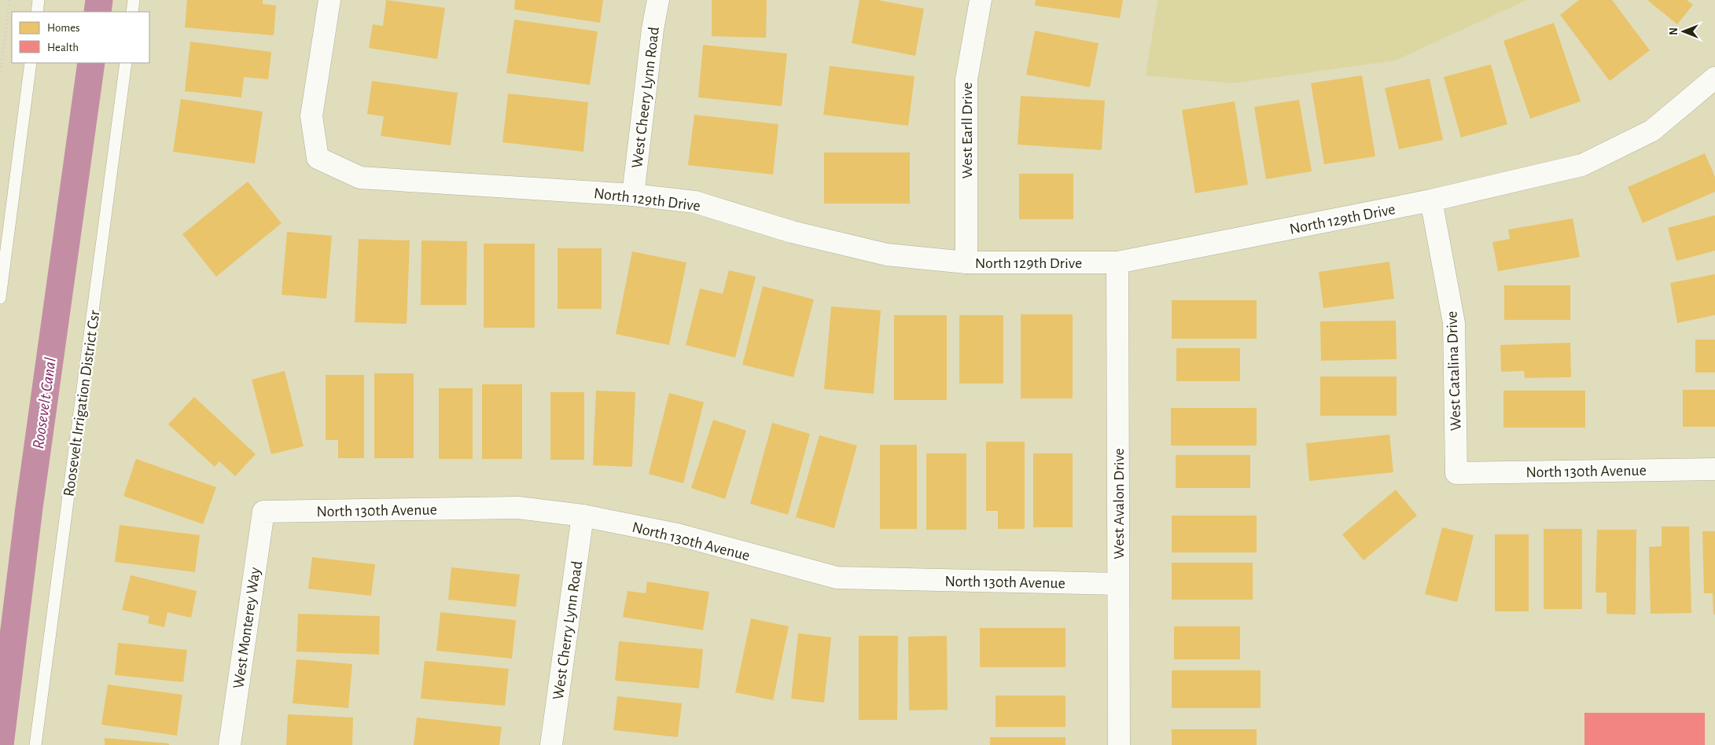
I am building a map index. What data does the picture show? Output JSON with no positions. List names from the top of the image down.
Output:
{
  "streets": {
    "street": [
      "West Cheery Lynn Road",
      "West Earll Drive",
      "North 129th Drive",
      "West Catalina Drive",
      "North 130th Avenue",
      "West Avalon Drive",
      "West Monterey Way",
      "West Cherry Lynn Road"
    ],
    "lane": ["Roosevelt Irrigation District Csr"]
  },
  "crossings": [
    ["West Cheery Lynn Road", "North 129th Drive"],
    ["West Earll Drive", "North 129th Drive"],
    ["North 129th Drive", "West Catalina Drive"],
    ["North 129th Drive", "West Avalon Drive"],
    ["West Catalina Drive", "North 130th Avenue"],
    ["North 130th Avenue", "West Avalon Drive"],
    ["North 130th Avenue", "West Monterey Way"],
    ["North 130th Avenue", "West Cherry Lynn Road"]
  ],
  "water": ["Roosevelt Canal"],
  "legend": ["Homes", "Health"],
  "north": "left"
}
